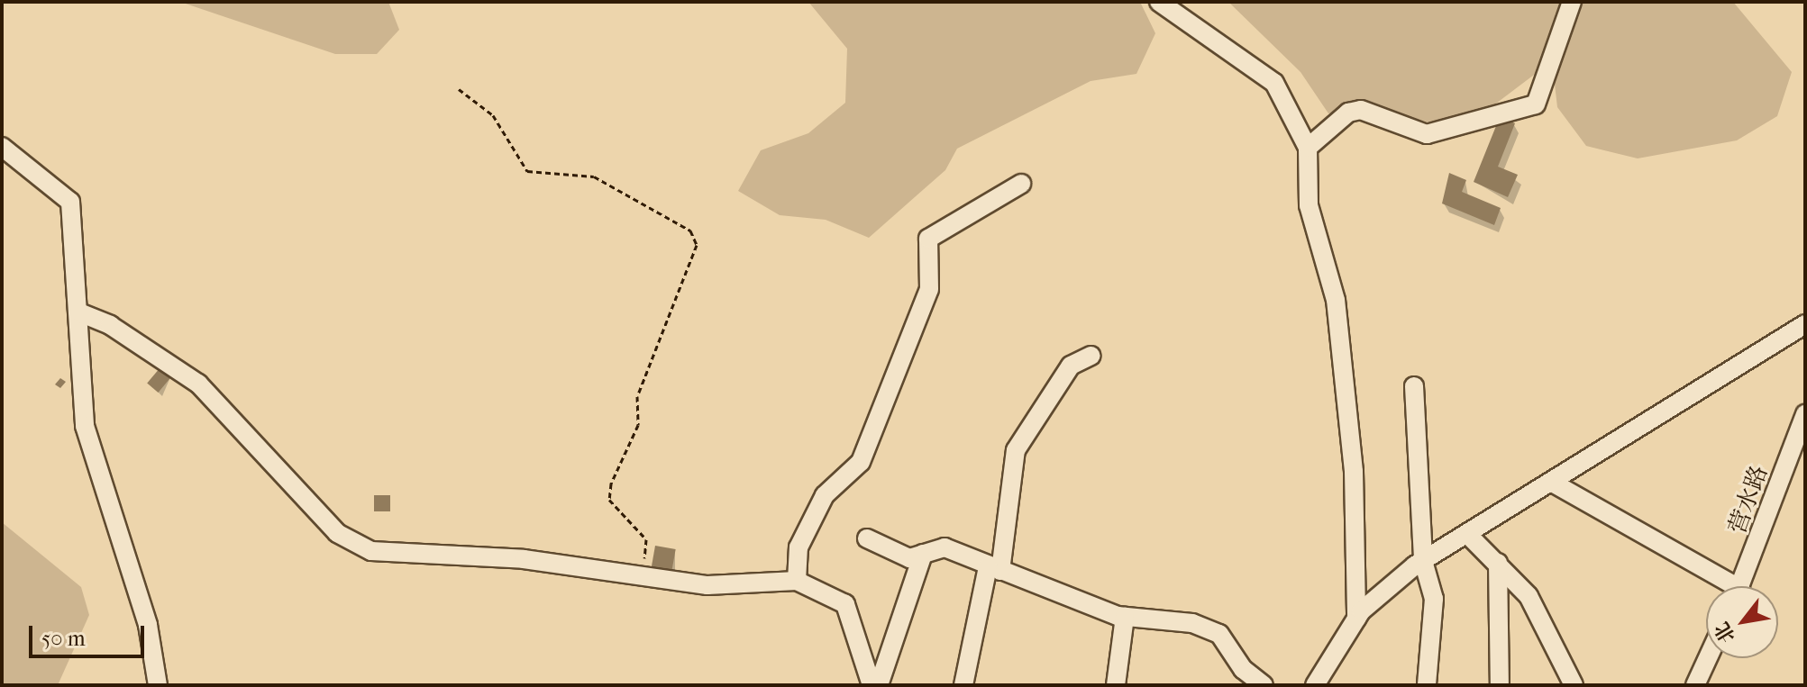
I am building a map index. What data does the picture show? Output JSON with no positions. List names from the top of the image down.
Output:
{
  "streets": {
    "street": ["营水路"]
  },
  "scale_bar": "50 m",
  "north": "bottom left"
}
